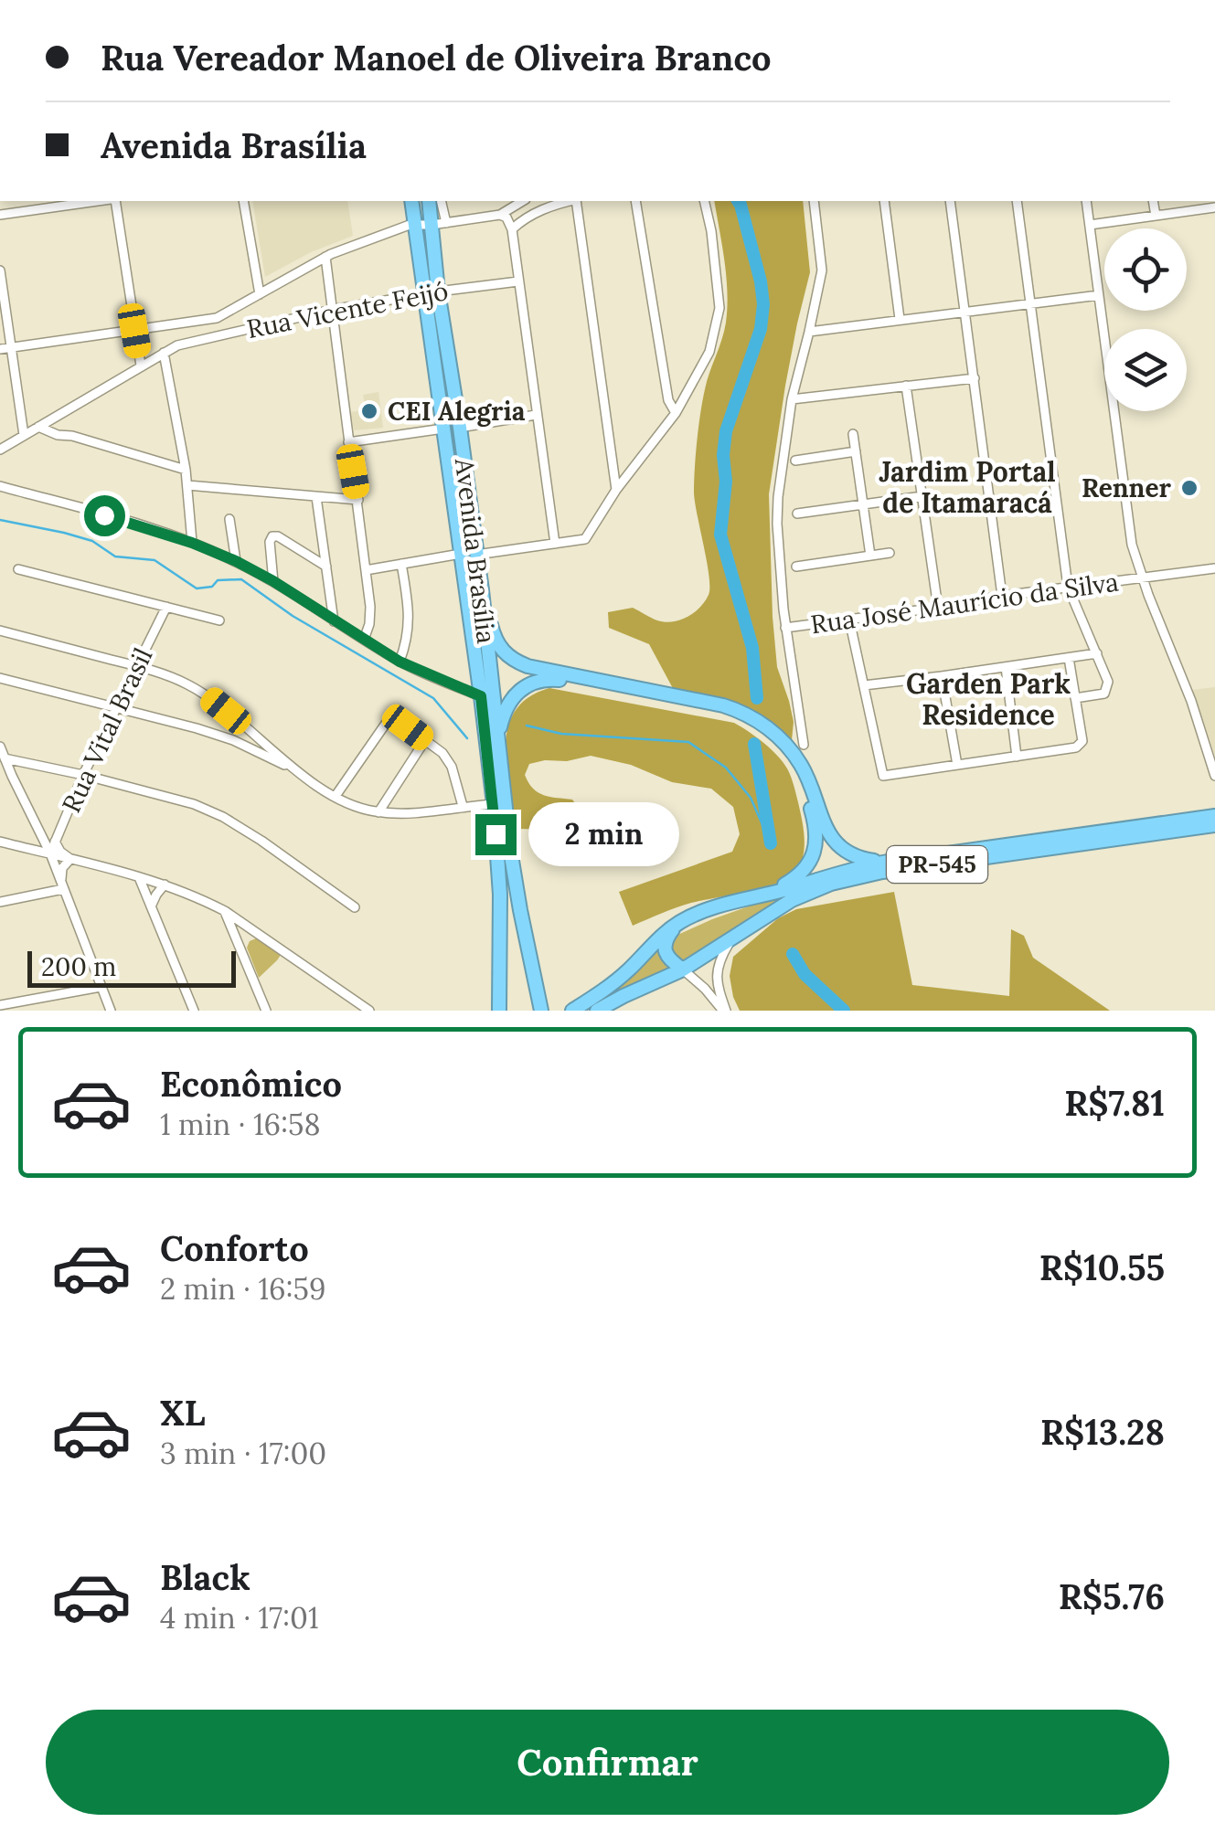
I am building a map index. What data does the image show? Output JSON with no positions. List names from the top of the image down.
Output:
{
  "streets": {
    "highway": ["Avenida Brasília", "PR-545"],
    "street": ["Rua Vicente Feijó", "Rua José Maurício da Silva", "Rua Vital Brasil"]
  },
  "crossings": [
    ["Rua Vicente Feijó", "Avenida Brasília"]
  ],
  "districts": ["Jardim Portal de Itamaracá", "Garden Park Residence"],
  "places": ["CEI Alegria", "Renner"],
  "scale_bar": "200 m",
  "page": {
    "banner": ["Rua Vereador Manoel de Oliveira Branco", "Avenida Brasília"],
    "bubble": "2 min",
    "scale": "200 m",
    "list": [
      {
        "name": "Econômico",
        "note": "1 min · 16:58",
        "value": "R$7.81"
      },
      {
        "name": "Conforto",
        "note": "2 min · 16:59",
        "value": "R$10.55"
      },
      {
        "name": "XL",
        "note": "3 min · 17:00",
        "value": "R$13.28"
      },
      {
        "name": "Black",
        "note": "4 min · 17:01",
        "value": "R$5.76"
      }
    ],
    "buttons": "Confirmar"
  }
}
